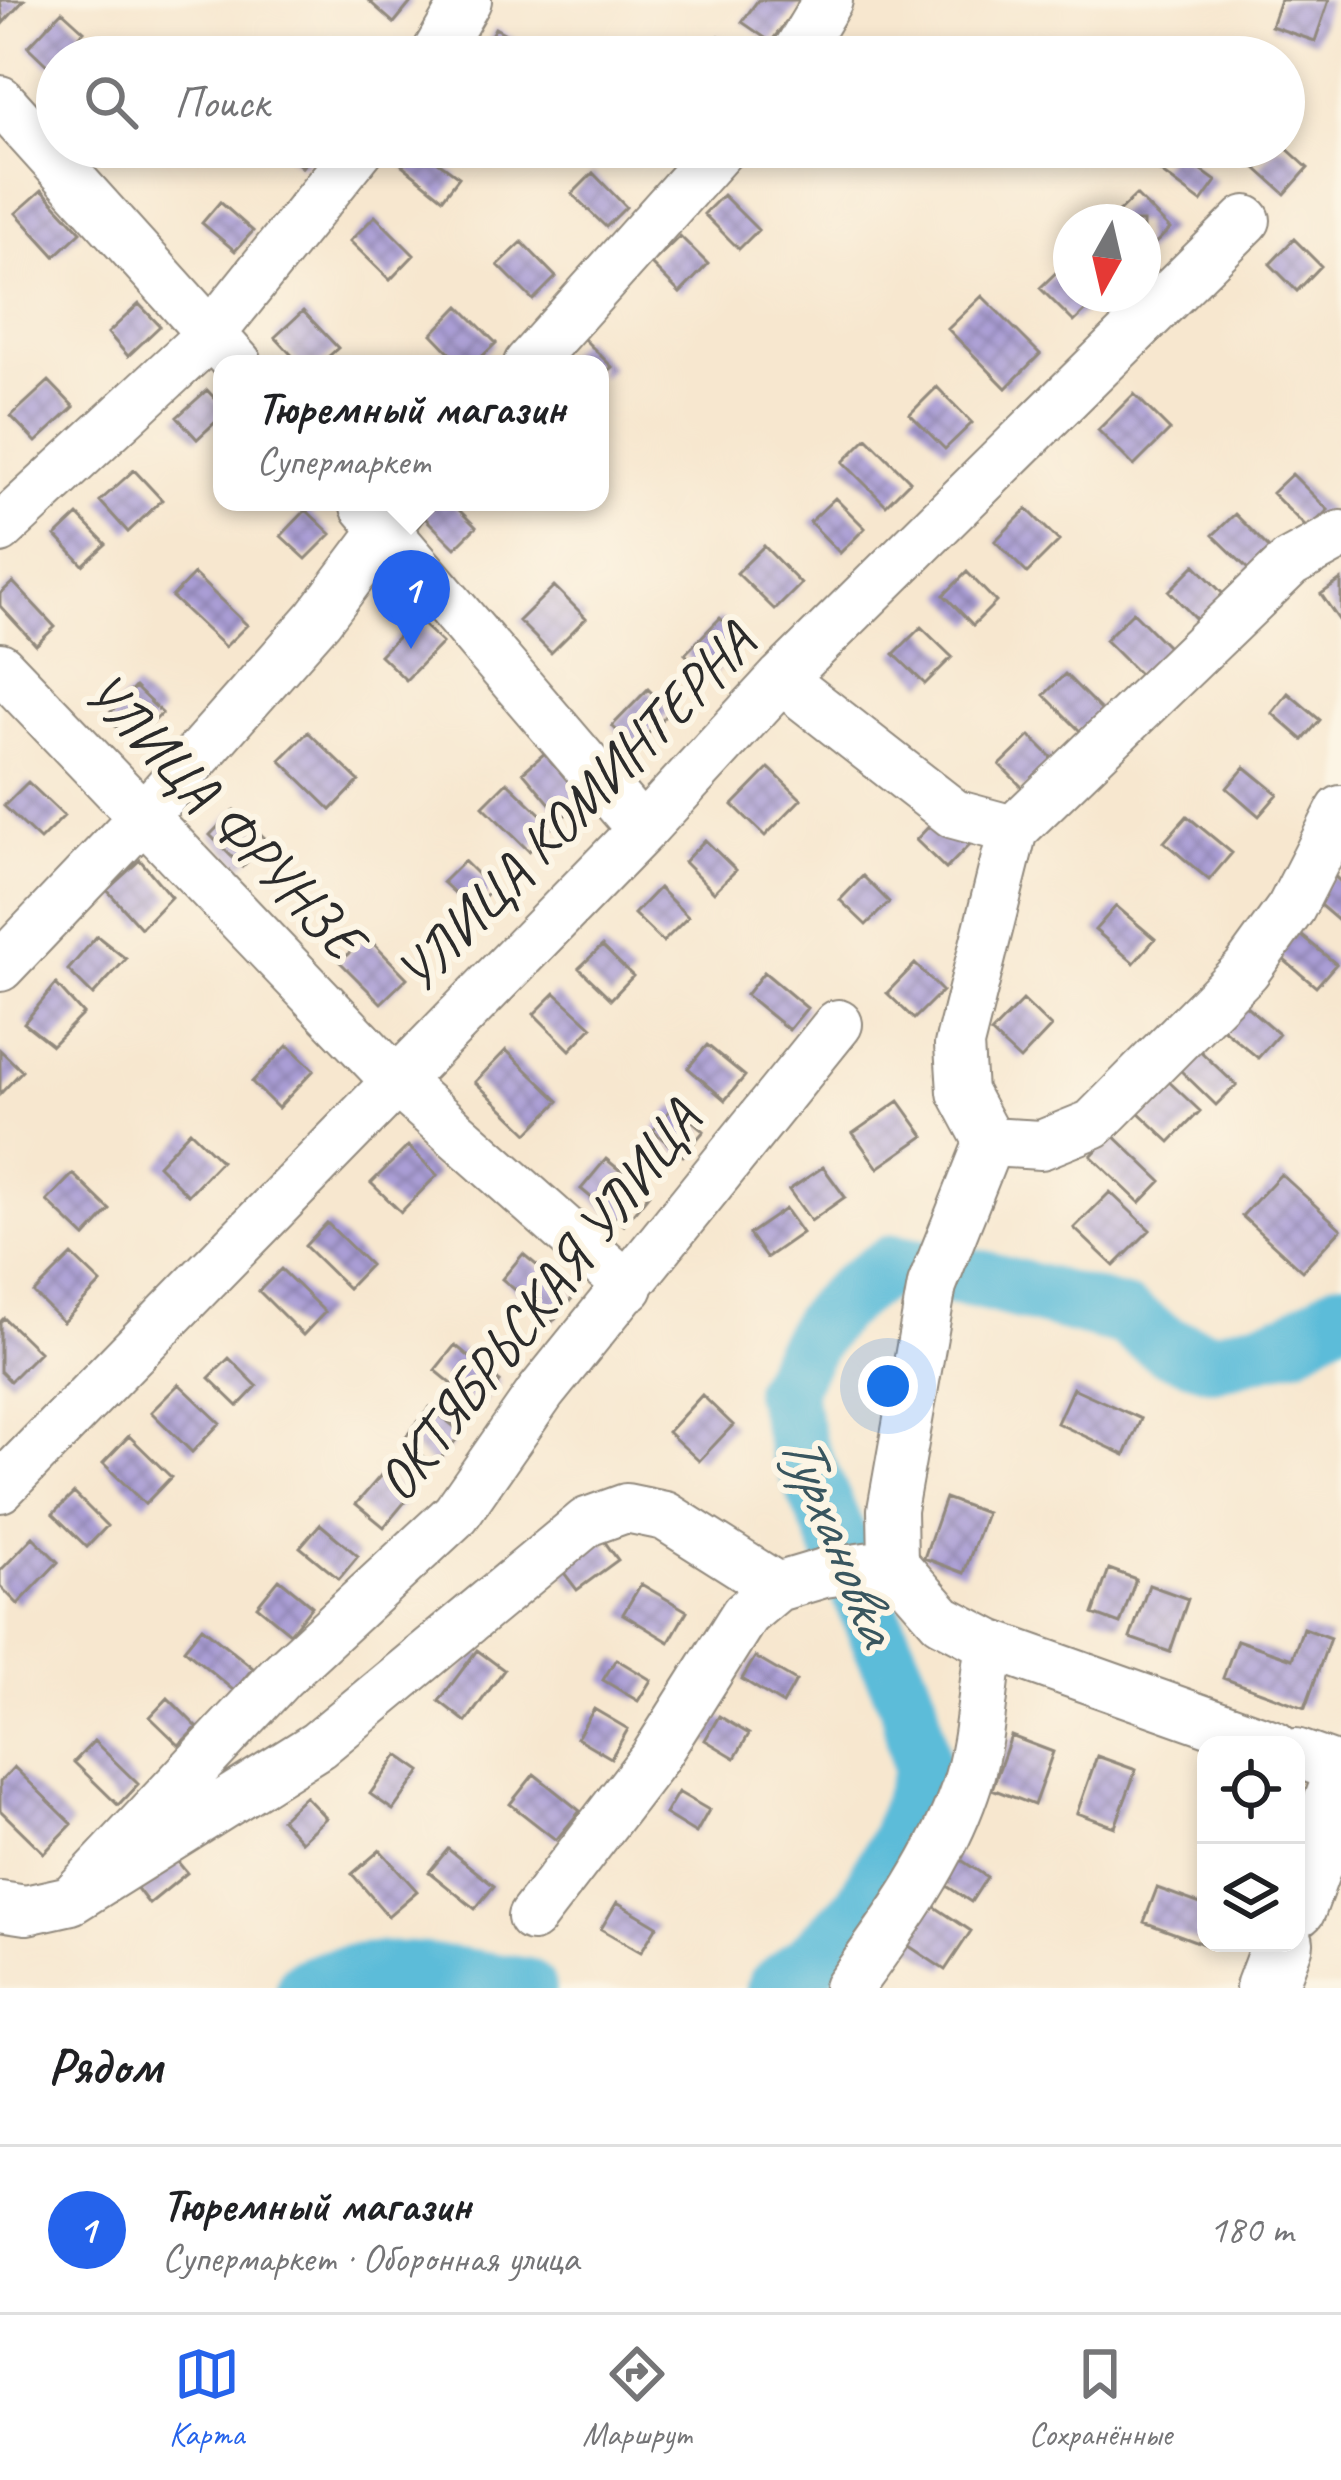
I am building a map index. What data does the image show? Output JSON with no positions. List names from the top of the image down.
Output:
{
  "streets": {
    "street": ["УЛИЦА КОМИНТЕРНА", "УЛИЦА ФРУНЗЕ", "ОКТЯБРЬСКАЯ УЛИЦА"]
  },
  "crossings": [
    ["УЛИЦА КОМИНТЕРНА", "УЛИЦА ФРУНЗЕ"],
    ["УЛИЦА ФРУНЗЕ", "ОКТЯБРЬСКАЯ УЛИЦА"]
  ],
  "water": ["Турхановка"],
  "north": "bottom",
  "page": {
    "search": "Поиск",
    "popup": ["Тюремный магазин", "Супермаркет"],
    "pins": "1",
    "heading": "Рядом",
    "list": [
      {
        "mark": "1",
        "name": "Тюремный магазин",
        "note": "Супермаркет · Оборонная улица",
        "value": "180 m"
      }
    ],
    "nav": ["Карта", "Маршрут", "Сохранённые"]
  }
}
